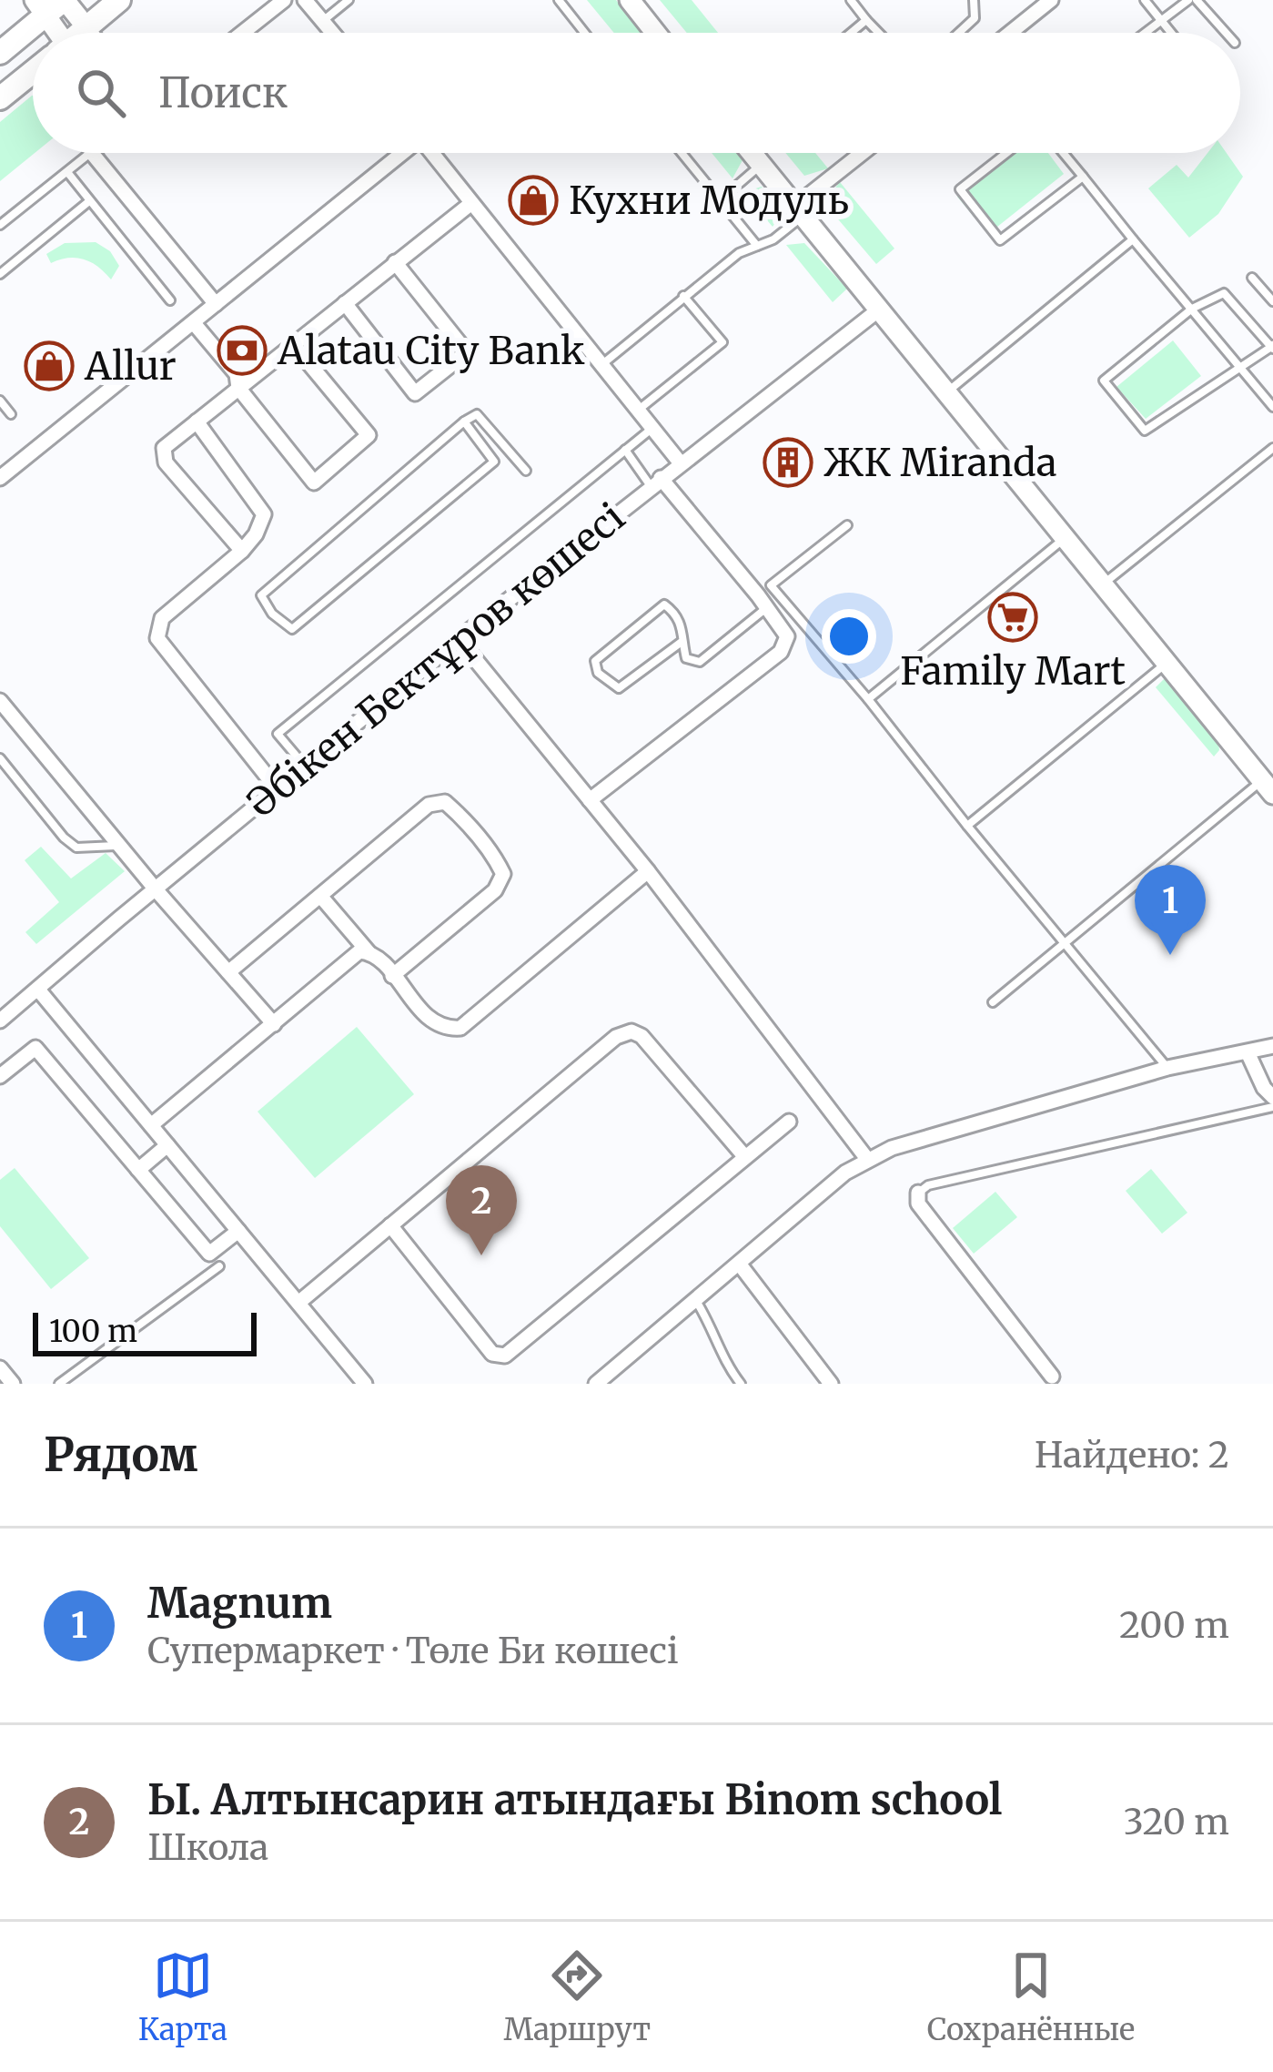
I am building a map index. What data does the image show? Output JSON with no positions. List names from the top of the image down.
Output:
{
  "streets": {
    "street": ["Әбікен Бектұров көшесі"]
  },
  "places": {
    "shop": ["Кухни Модуль", "Allur"],
    "bank": ["Alatau City Bank"],
    "building": ["ЖК Miranda"],
    "supermarket": ["Family Mart"]
  },
  "scale_bar": "100 m",
  "page": {
    "search": "Поиск",
    "pins": ["1", "2"],
    "scale": "100 m",
    "heading": ["Рядом", "Найдено: 2"],
    "list": [
      {
        "mark": "1",
        "name": "Magnum",
        "note": "Супермаркет · Төле Би көшесі",
        "value": "200 m"
      },
      {
        "mark": "2",
        "name": "Ы. Алтынсарин атындағы Binom school",
        "note": "Школа",
        "value": "320 m"
      }
    ],
    "nav": ["Карта", "Маршрут", "Сохранённые"]
  }
}
